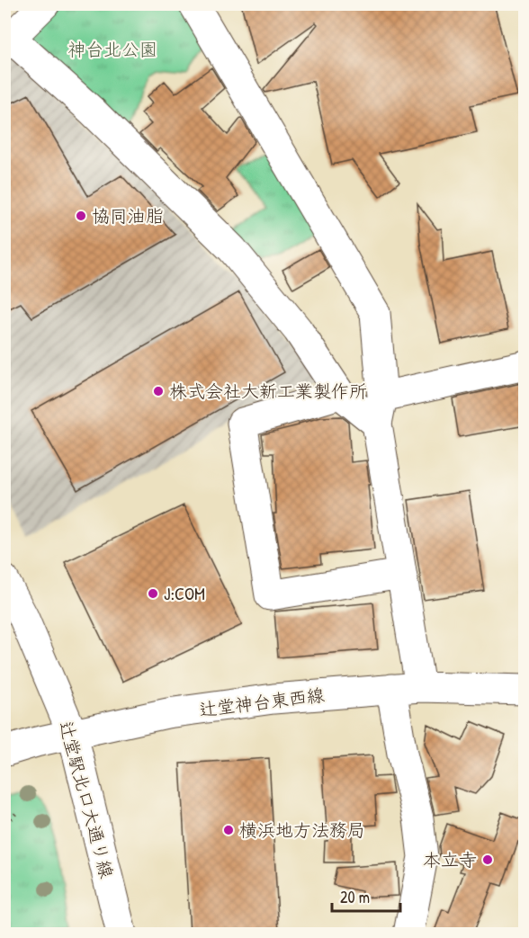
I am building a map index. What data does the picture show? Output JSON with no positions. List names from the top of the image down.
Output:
{
  "streets": {
    "street": ["辻堂神台東西線", "辻堂駅北口大通り線"]
  },
  "crossings": [
    ["辻堂神台東西線", "辻堂駅北口大通り線"]
  ],
  "parks": ["神台北公園"],
  "places": [
    "協同油脂",
    "株式会社大新工業製作所",
    "J:COM",
    "横浜地方法務局",
    "本立寺"
  ],
  "scale_bar": "20 m"
}
